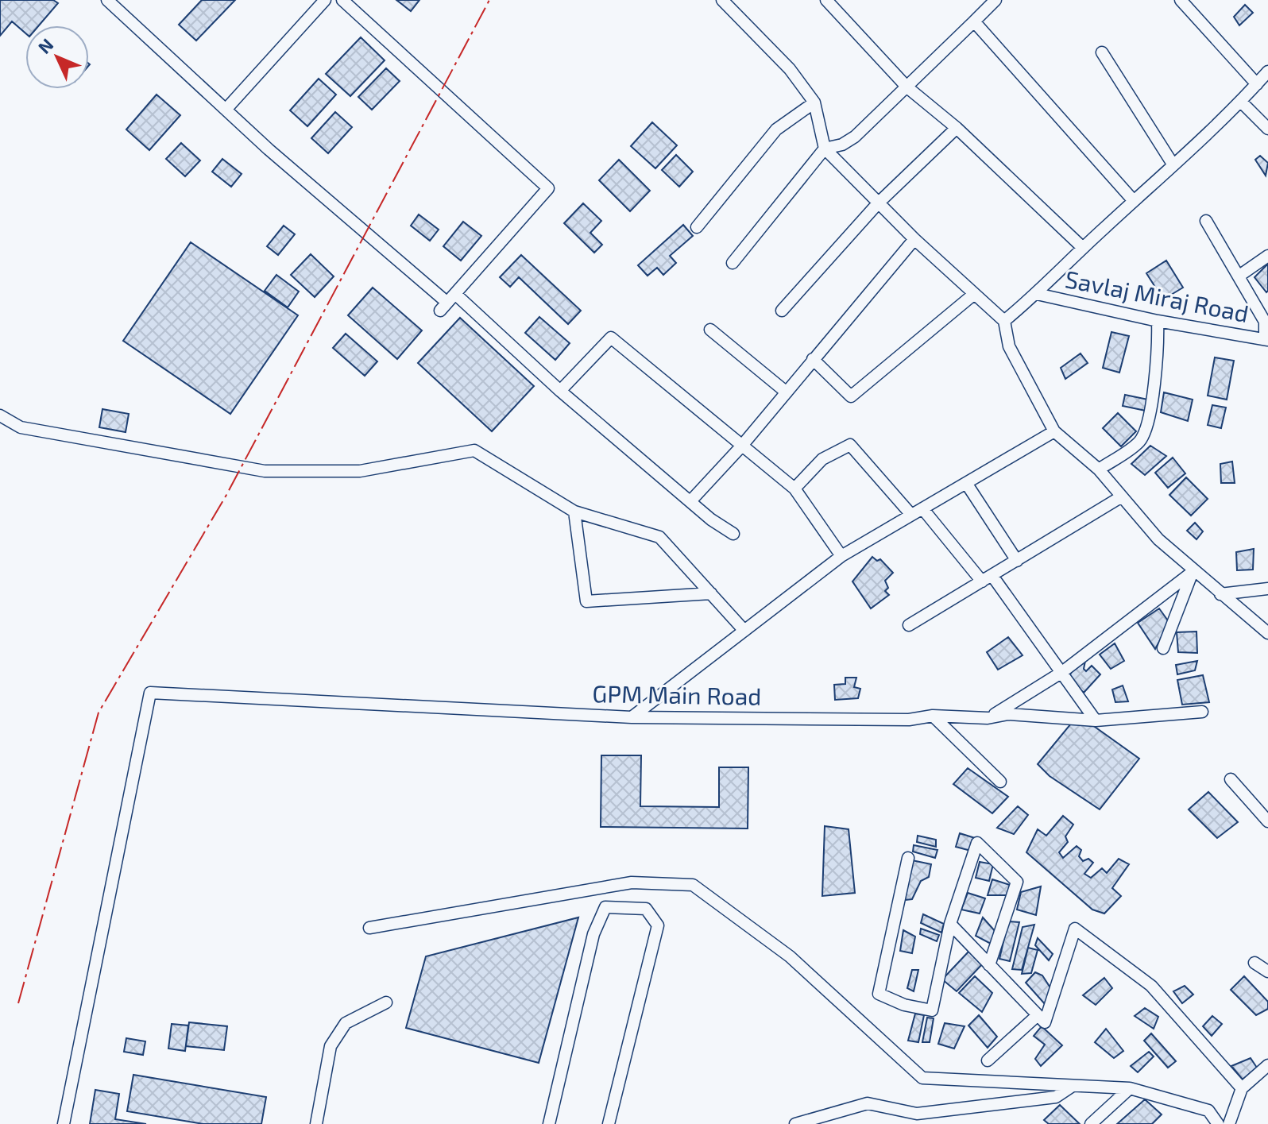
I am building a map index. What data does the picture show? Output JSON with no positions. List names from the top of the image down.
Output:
{
  "streets": {
    "street": ["Savlaj Miraj Road", "GPM Main Road"]
  },
  "north": "top left"
}
